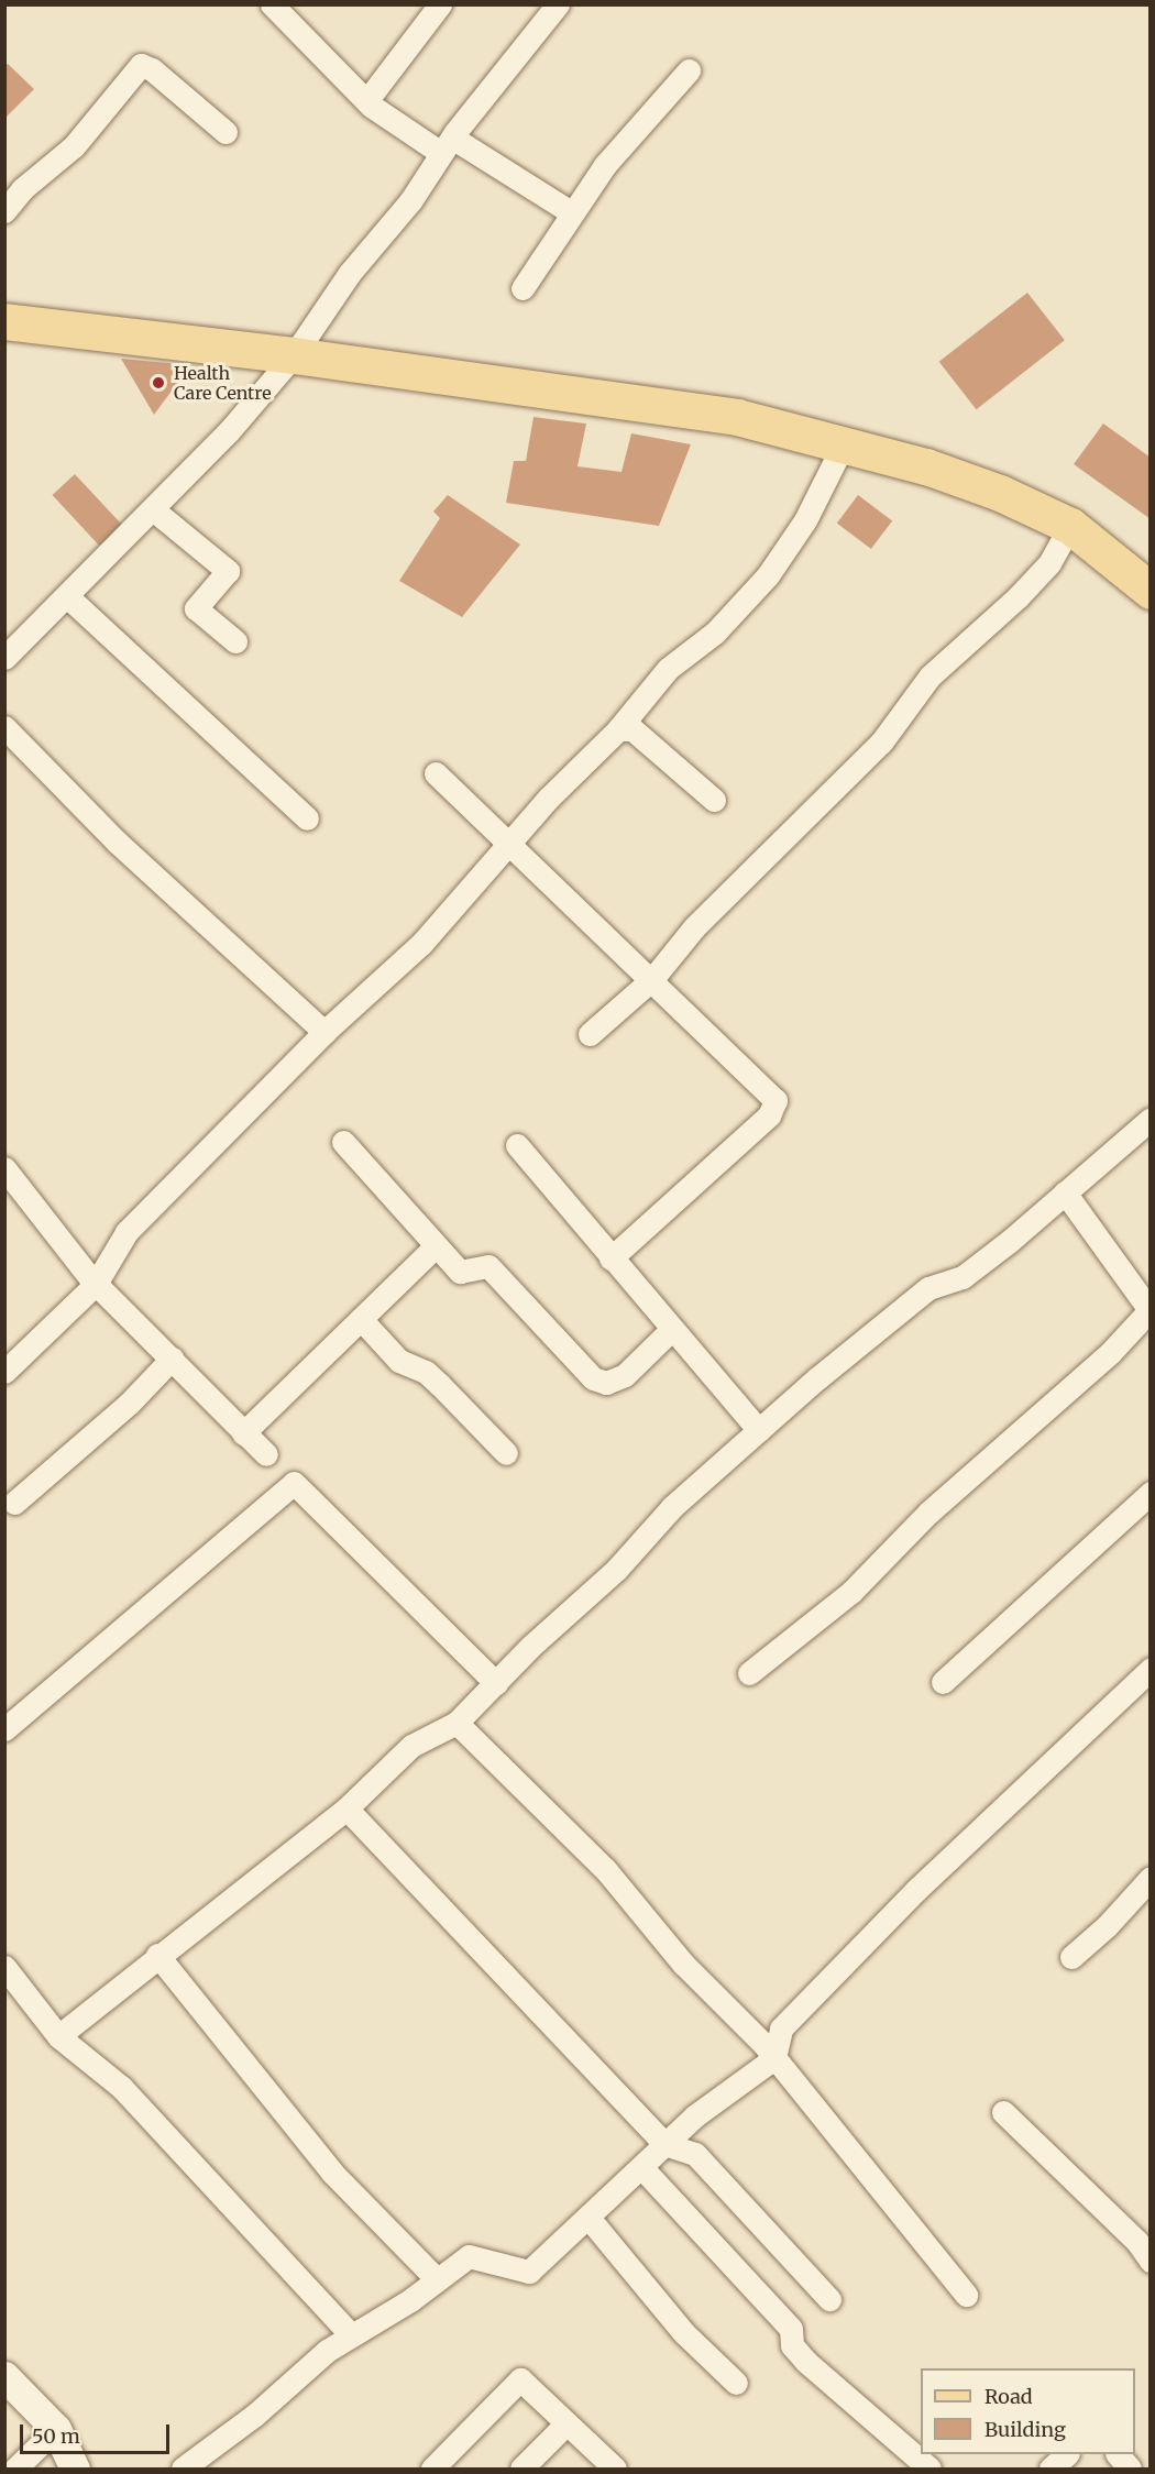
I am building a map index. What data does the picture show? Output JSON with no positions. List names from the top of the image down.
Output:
{
  "places": ["Health Care Centre"],
  "legend": ["Road", "Building"],
  "scale_bar": "50 m"
}
